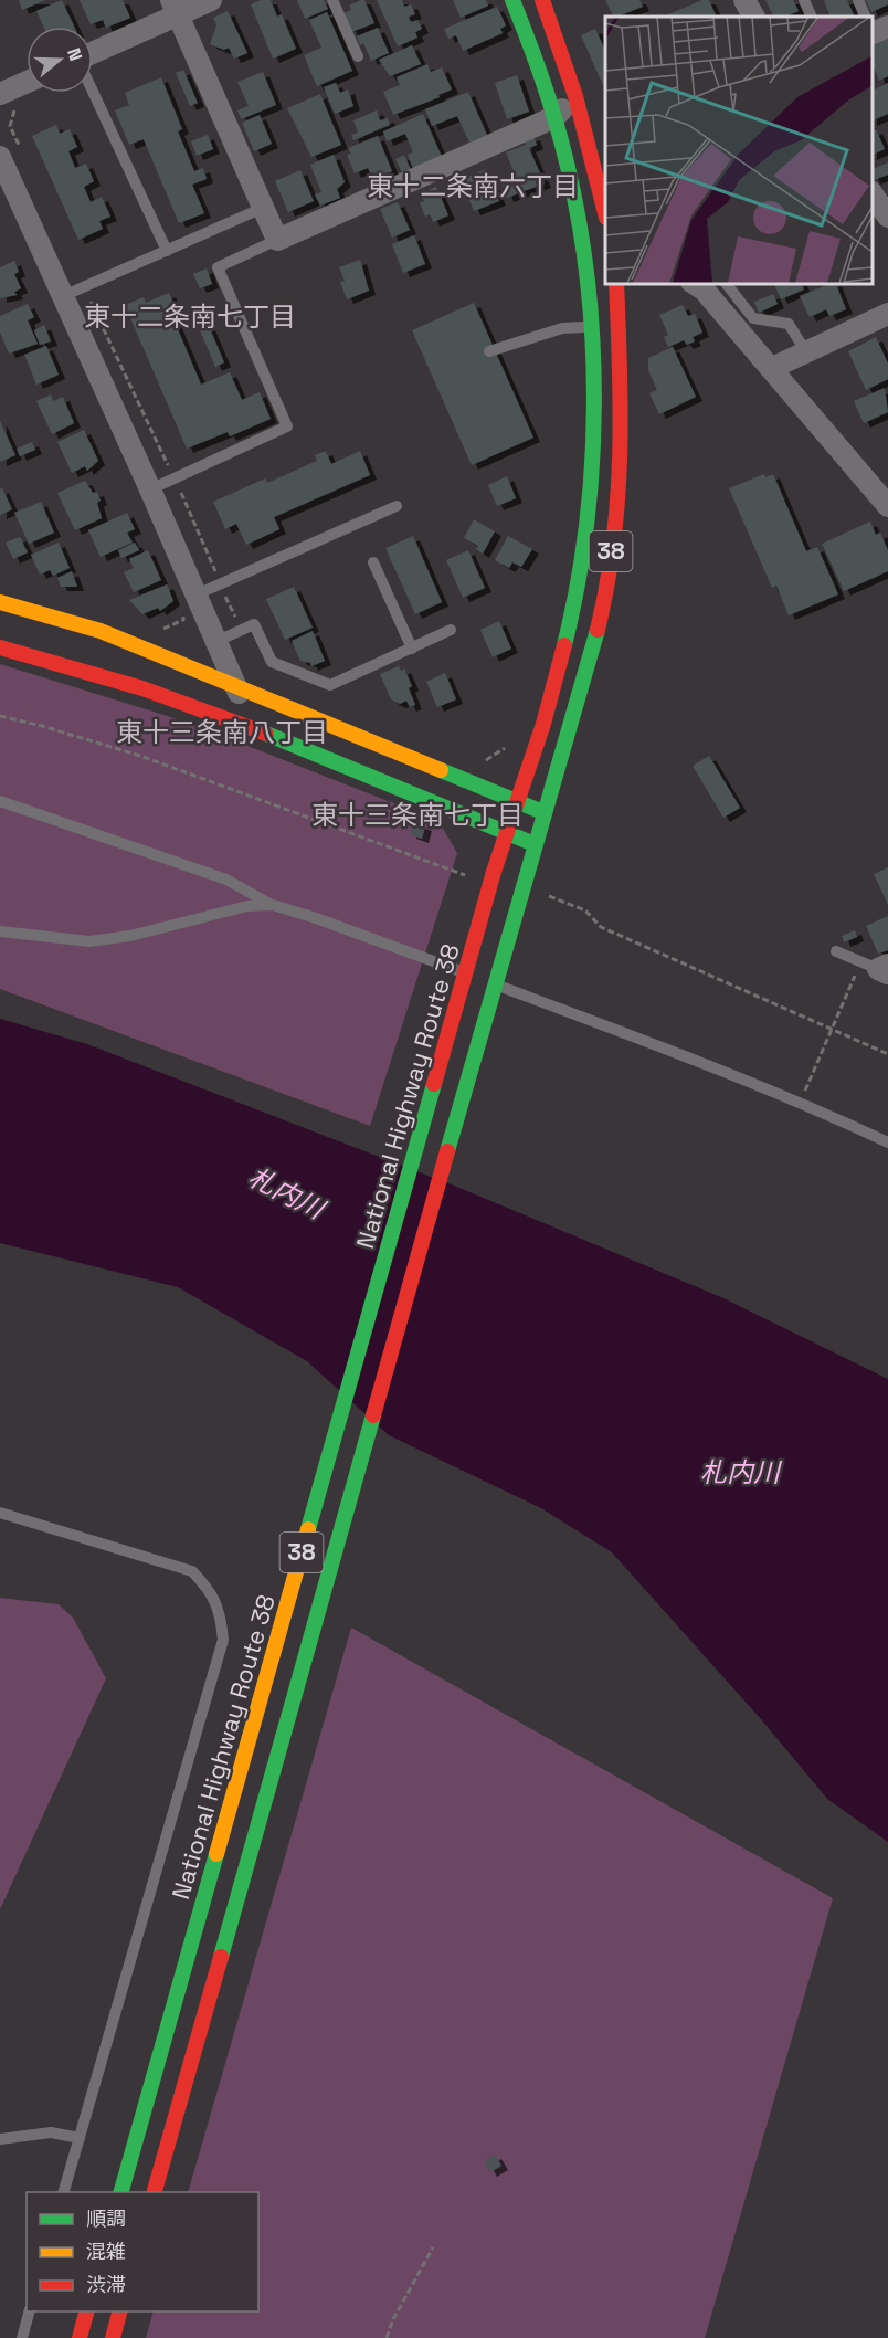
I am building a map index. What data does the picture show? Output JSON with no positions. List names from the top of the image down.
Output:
{
  "streets": {
    "main road": ["38", "National Highway Route 38"]
  },
  "districts": [
    "東十二条南六丁目",
    "東十二条南七丁目",
    "東十三条南八丁目",
    "東十三条南七丁目"
  ],
  "water": ["札内川"],
  "legend": ["順調", "混雑", "渋滞"],
  "north": "right"
}
